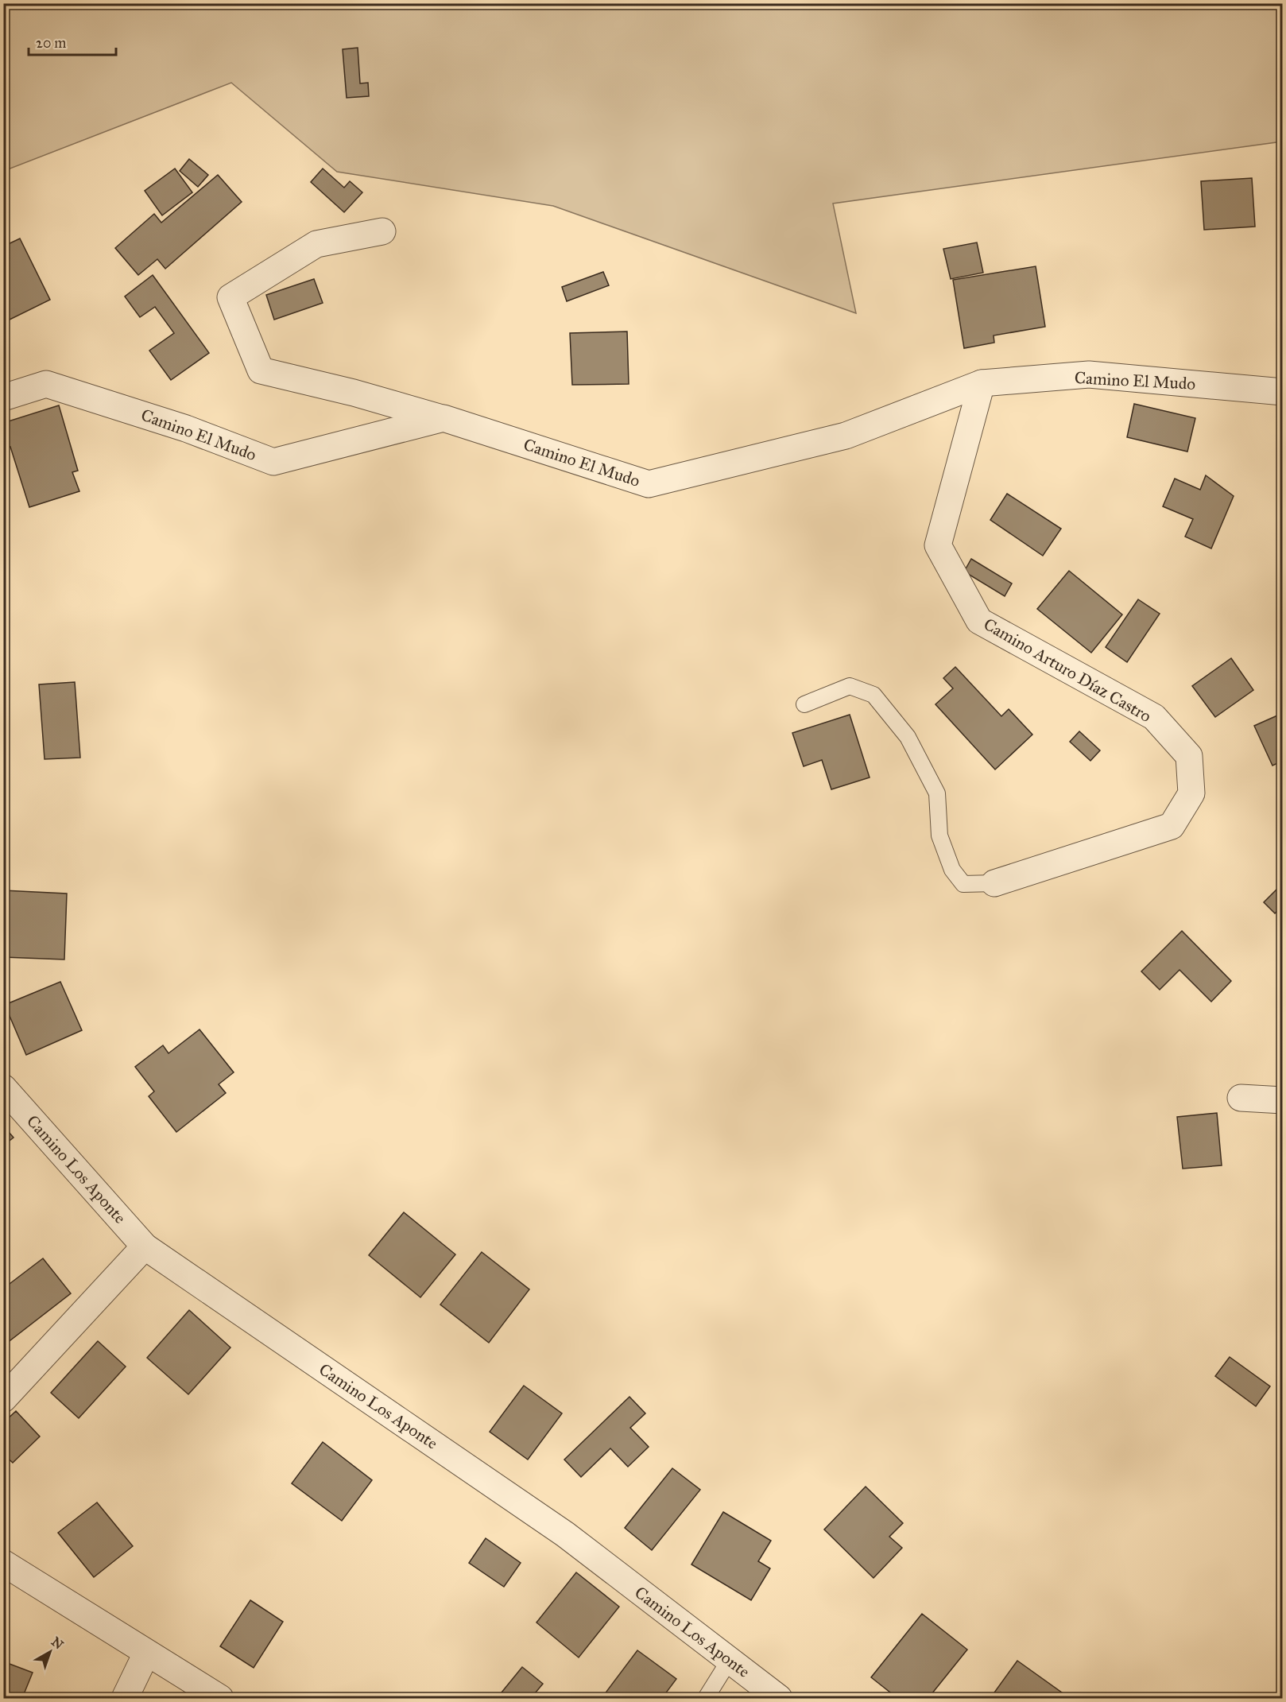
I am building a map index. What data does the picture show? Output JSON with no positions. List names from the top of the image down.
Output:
{
  "streets": {
    "street": ["Camino El Mudo", "Camino Arturo Díaz Castro", "Camino Los Aponte"]
  },
  "crossings": [
    ["Camino El Mudo", "Camino Arturo Díaz Castro"]
  ],
  "scale_bar": "20 m",
  "north": "top right"
}
